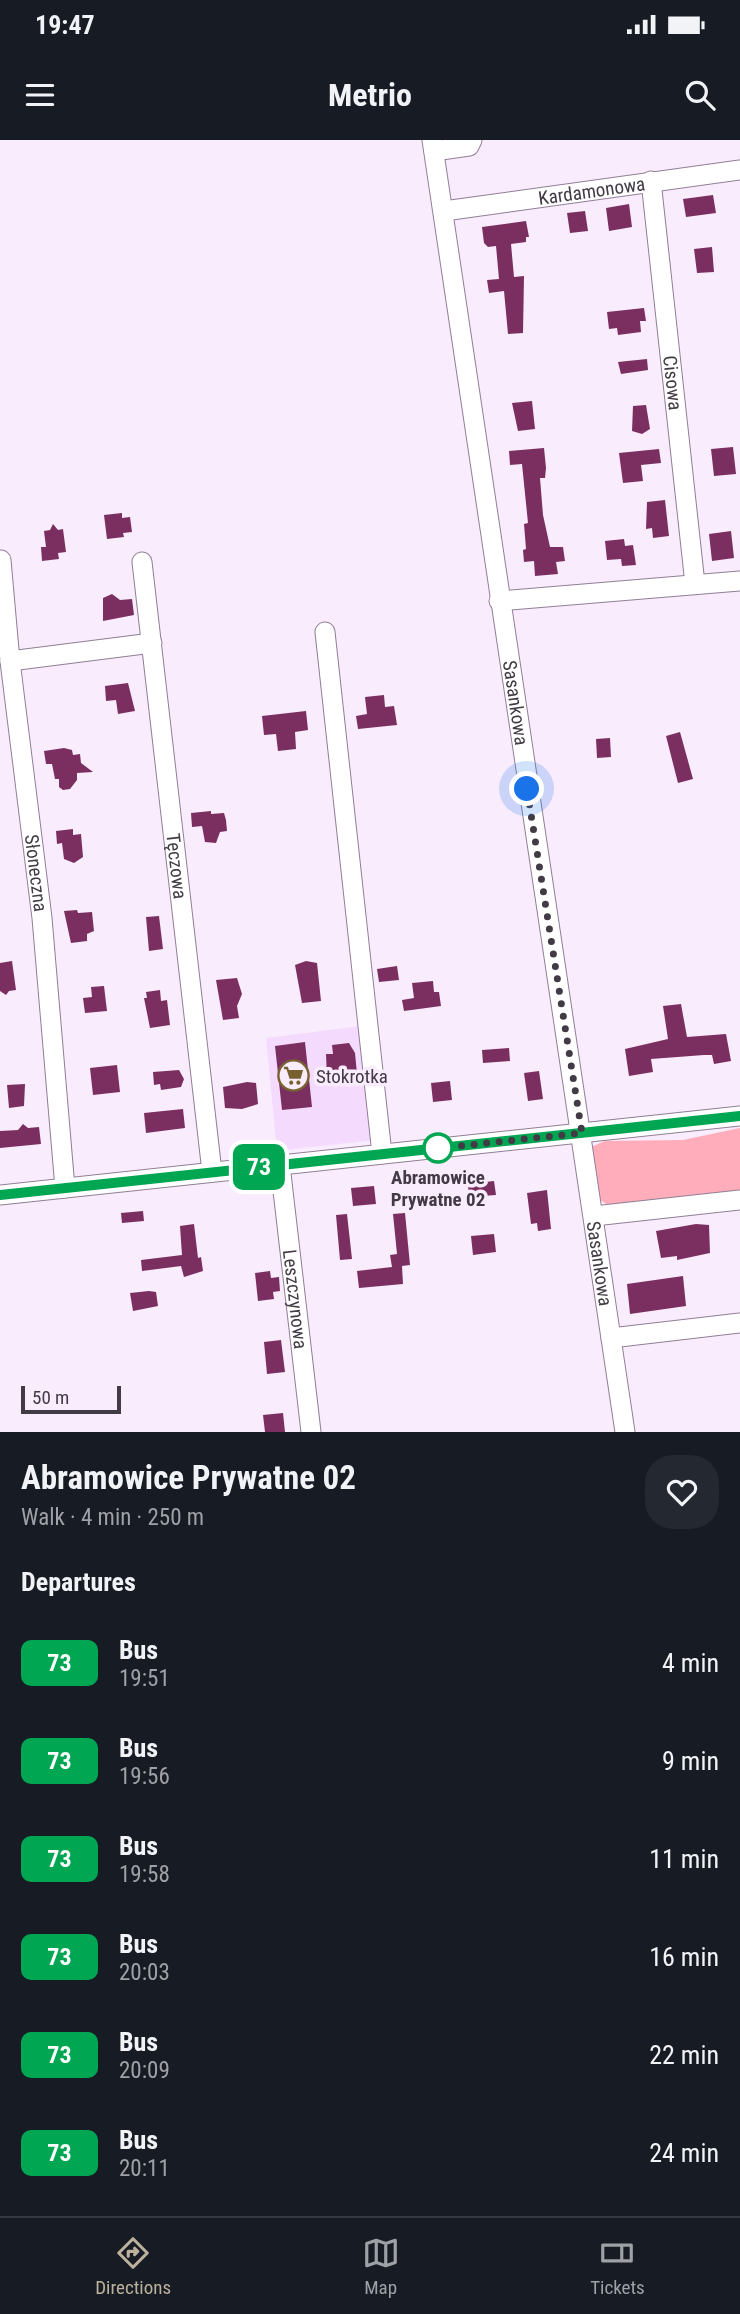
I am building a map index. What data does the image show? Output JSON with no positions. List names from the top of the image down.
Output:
{
  "streets": {
    "street": [
      "Kardamonowa",
      "Cisowa",
      "Sasankowa",
      "Tęczowa",
      "Słoneczna",
      "Leszczynowa"
    ]
  },
  "crossings": [
    ["Kardamonowa", "Cisowa"],
    ["Kardamonowa", "Sasankowa"]
  ],
  "places": {
    "supermarket": ["Stokrotka"],
    "other": ["Abramowice Prywatne 02"]
  },
  "lines": ["bus line 73"],
  "scale_bar": "50 m",
  "page": {
    "status": "19:47",
    "header": "Metrio",
    "on_map": "73",
    "scale": "50 m",
    "heading": [
      ["Abramowice Prywatne 02", "Walk · 4 min · 250 m"],
      "Departures"
    ],
    "list": [
      {
        "mark": "73",
        "name": "Bus",
        "note": "19:51",
        "value": "4 min"
      },
      {
        "mark": "73",
        "name": "Bus",
        "note": "19:56",
        "value": "9 min"
      },
      {
        "mark": "73",
        "name": "Bus",
        "note": "19:58",
        "value": "11 min"
      },
      {
        "mark": "73",
        "name": "Bus",
        "note": "20:03",
        "value": "16 min"
      },
      {
        "mark": "73",
        "name": "Bus",
        "note": "20:09",
        "value": "22 min"
      },
      {
        "mark": "73",
        "name": "Bus",
        "note": "20:11",
        "value": "24 min"
      }
    ],
    "tabs": ["Directions", "Map", "Tickets"]
  }
}
